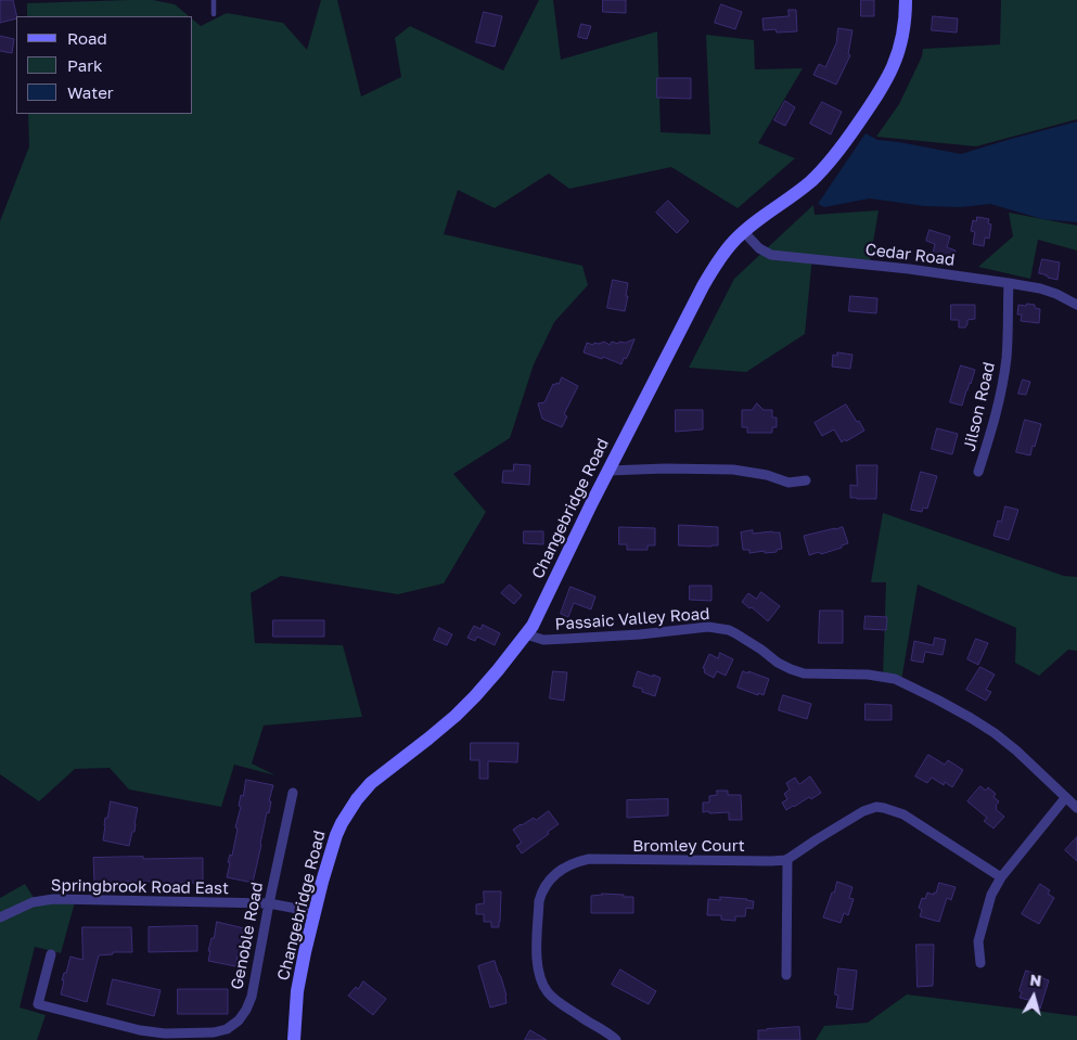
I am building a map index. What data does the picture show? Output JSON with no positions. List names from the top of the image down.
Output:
{
  "streets": {
    "main road": ["Changebridge Road"],
    "street": [
      "Cedar Road",
      "Jilson Road",
      "Passaic Valley Road",
      "Bromley Court",
      "Springbrook Road East",
      "Genoble Road"
    ]
  },
  "crossings": [
    ["Cedar Road", "Jilson Road"],
    ["Cedar Road", "Changebridge Road"],
    ["Changebridge Road", "Passaic Valley Road"],
    ["Changebridge Road", "Springbrook Road East"],
    ["Springbrook Road East", "Genoble Road"]
  ],
  "legend": ["Road", "Park", "Water"],
  "north": "top"
}
